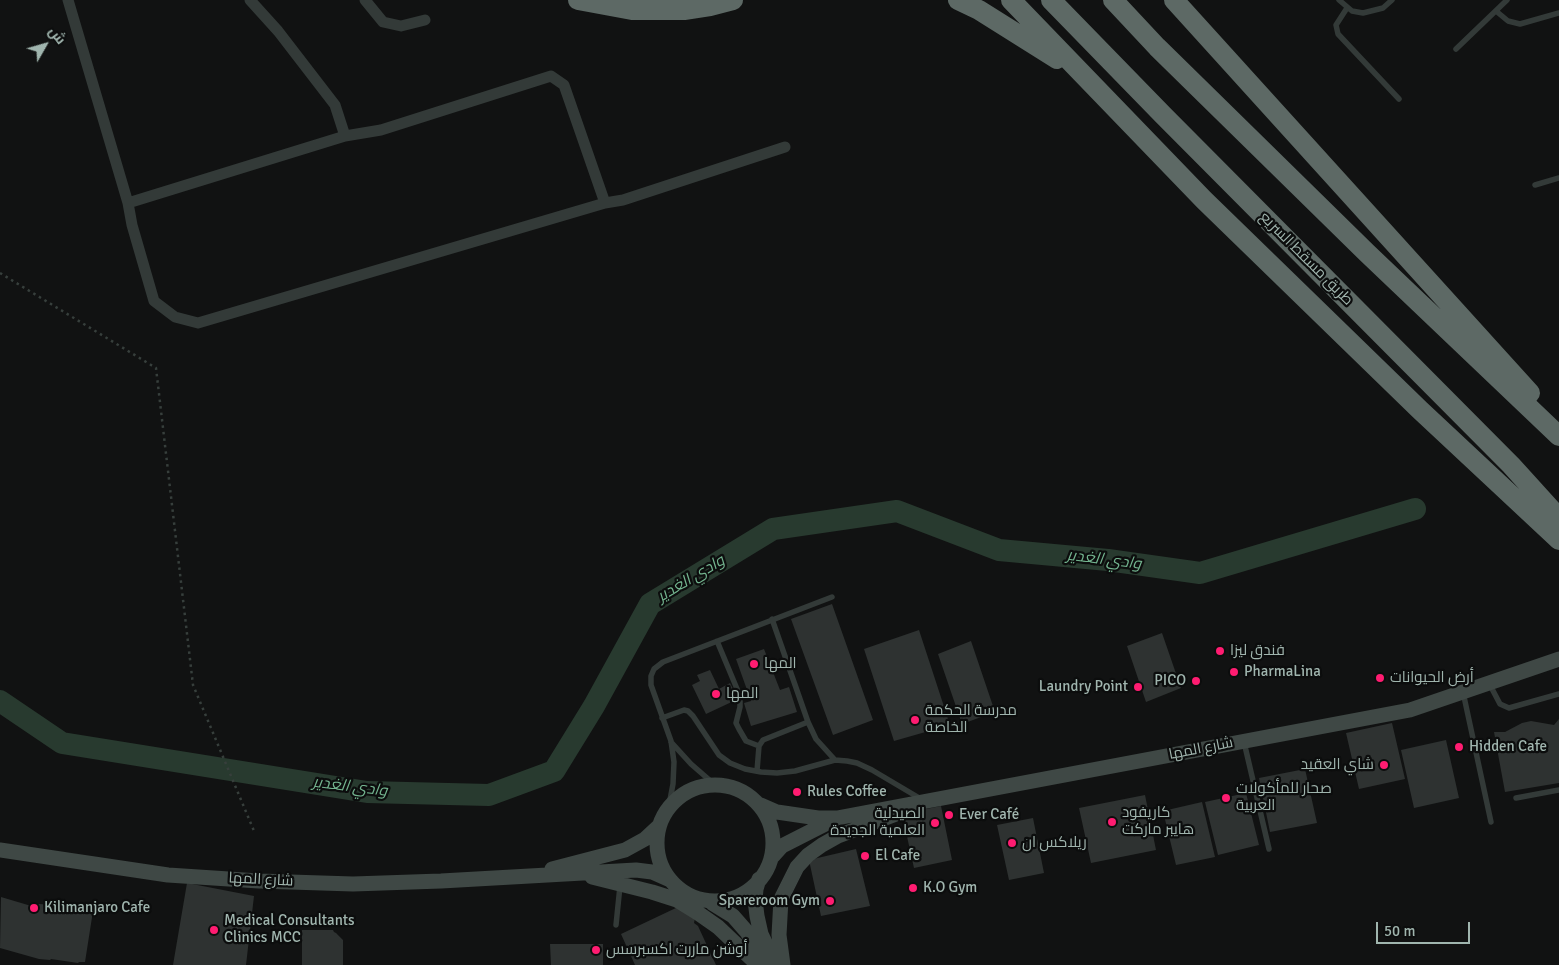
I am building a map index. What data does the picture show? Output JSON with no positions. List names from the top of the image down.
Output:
{
  "streets": {
    "highway": ["طريق مسقط السريع"],
    "street": ["شارع المها"]
  },
  "water": ["وادي الغدير"],
  "places": [
    "فندق ليزا",
    "المه‍ا",
    "PharmaLina",
    "أرض الحيوانات",
    "PICO",
    "Laundry Point",
    "المها",
    "مدرسة الحكمة الخاصة",
    "Hidden Cafe",
    "شاي العقيد",
    "Rules Coffee",
    "صحار للمأكولات العربية",
    "Ever Café",
    "كاريفود هايبر ماركت",
    "الصيدلية العلمية الجديدة",
    "ريلاكس ان",
    "El Cafe",
    "K.O Gym",
    "Spareroom Gym",
    "Kilimanjaro Cafe",
    "Medical Consultants Clinics MCC",
    "أوشن ماررت اكسبرسس"
  ],
  "scale_bar": "50 m",
  "north": "top right"
}
